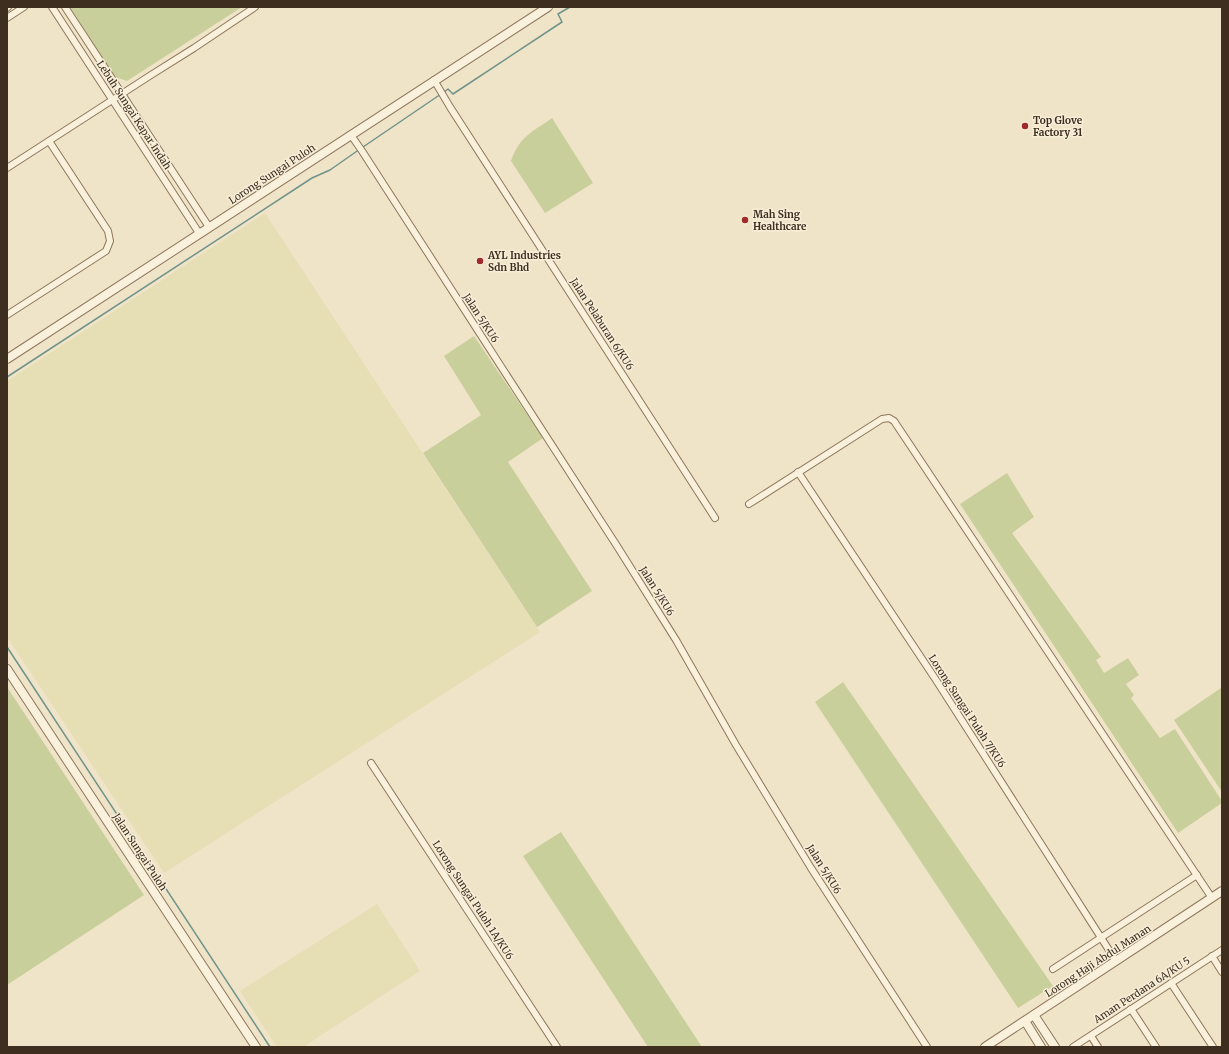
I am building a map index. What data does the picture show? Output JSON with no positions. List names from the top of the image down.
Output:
{
  "streets": {
    "street": [
      "Lebuh Sungai Kapar Indah",
      "Lorong Sungai Puloh",
      "Jalan 5/KU6",
      "Jalan Pelaburan 6/KU6",
      "Lorong Sungai Puloh 7/KU6",
      "Jalan Sungai Puloh",
      "Lorong Sungai Puloh 1A/KU6",
      "Lorong Haji Abdul Manan",
      "Aman Perdana 6A/KU 5"
    ]
  },
  "crossings": [
    ["Lebuh Sungai Kapar Indah", "Lorong Sungai Puloh"],
    ["Lorong Sungai Puloh", "Jalan 5/KU6"],
    ["Lorong Sungai Puloh", "Jalan Pelaburan 6/KU6"],
    ["Lorong Sungai Puloh 7/KU6", "Lorong Haji Abdul Manan"]
  ],
  "places": ["Top Glove Factory 31", "Mah Sing Healthcare", "AYL Industries Sdn Bhd"]
}
